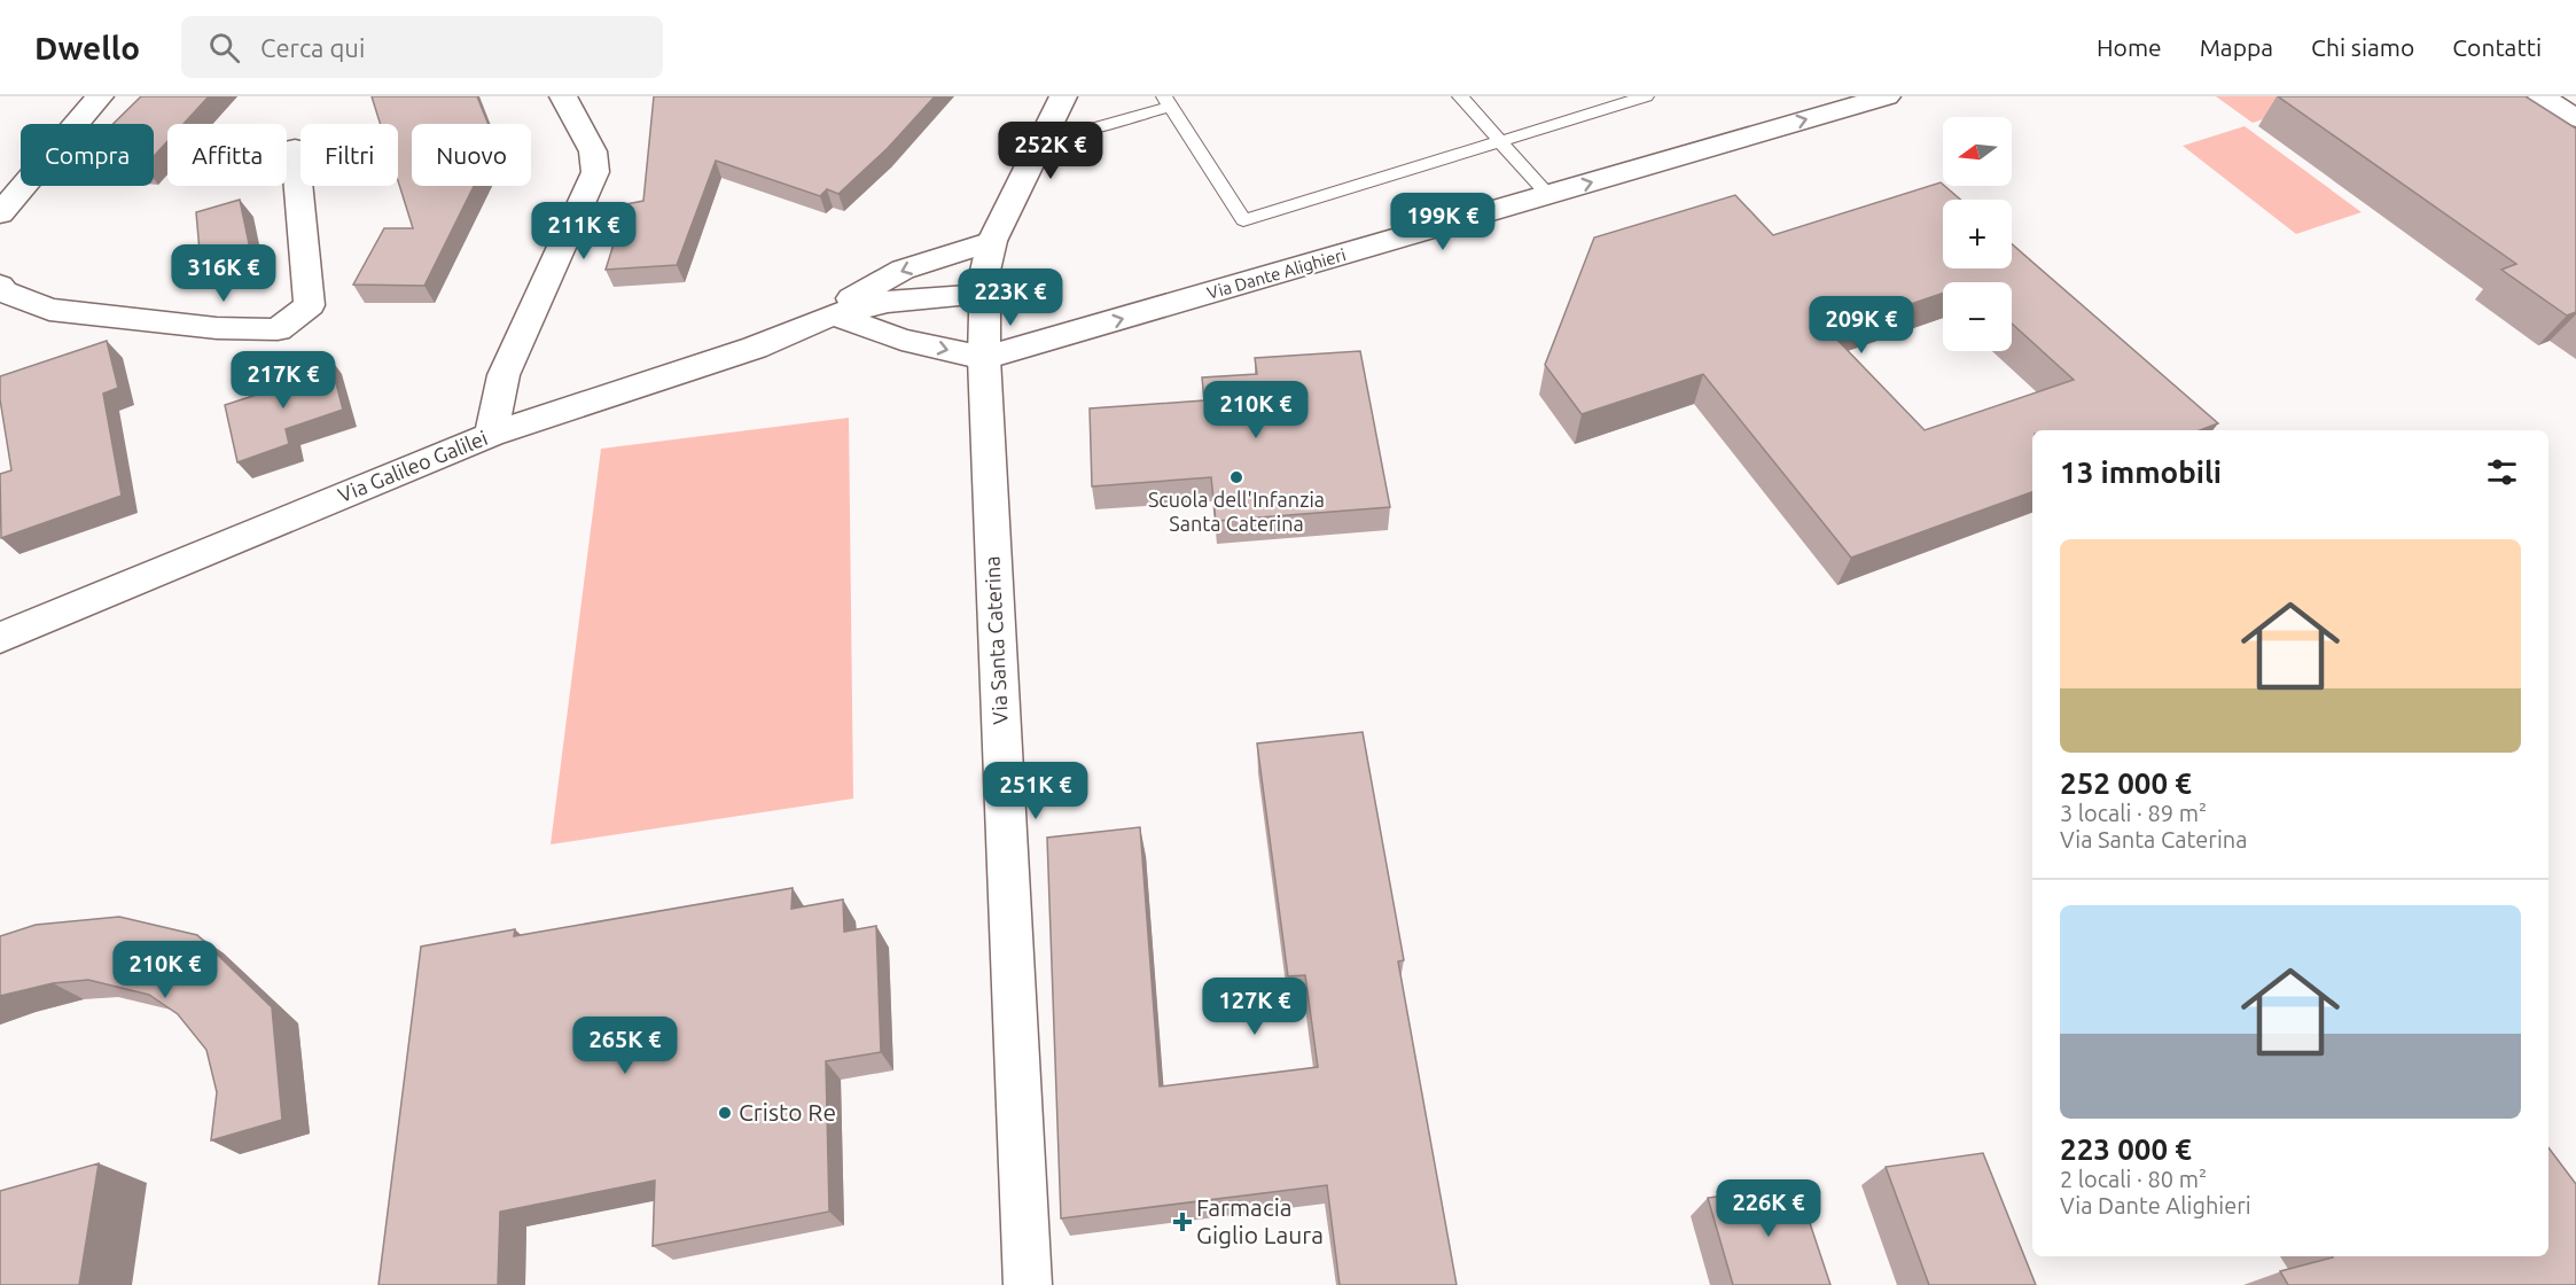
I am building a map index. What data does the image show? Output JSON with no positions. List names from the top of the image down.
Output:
{
  "streets": {
    "street": ["Via Dante Alighieri", "Via Galileo Galilei", "Via Santa Caterina"]
  },
  "crossings": [
    ["Via Dante Alighieri", "Via Santa Caterina"],
    ["Via Galileo Galilei", "Via Santa Caterina"]
  ],
  "one_way": ["Via Dante Alighieri"],
  "places": {
    "other": ["Scuola dell'Infanzia Santa Caterina", "Cristo Re"],
    "health": ["Farmacia Giglio Laura"]
  },
  "north": "left",
  "page": {
    "header": "Dwello",
    "search": "Cerca qui",
    "nav": [
      "Home",
      "Mappa",
      "Chi siamo",
      "Contatti"
    ],
    "map_buttons": ["+", "−"],
    "price": [
      "252K €",
      "199K €",
      "211K €",
      "316K €",
      "223K €",
      "209K €",
      "217K €",
      "210K €",
      "251K €",
      "210K €",
      "127K €",
      "265K €",
      "226K €"
    ],
    "chip": [
      "Compra",
      "Affitta",
      "Filtri",
      "Nuovo"
    ],
    "heading": "13 immobili",
    "list": [
      {
        "name": "252 000 €",
        "note": "3 locali · 89 m² · Via Santa Caterina"
      },
      {
        "name": "223 000 €",
        "note": "2 locali · 80 m² · Via Dante Alighieri"
      }
    ]
  }
}
